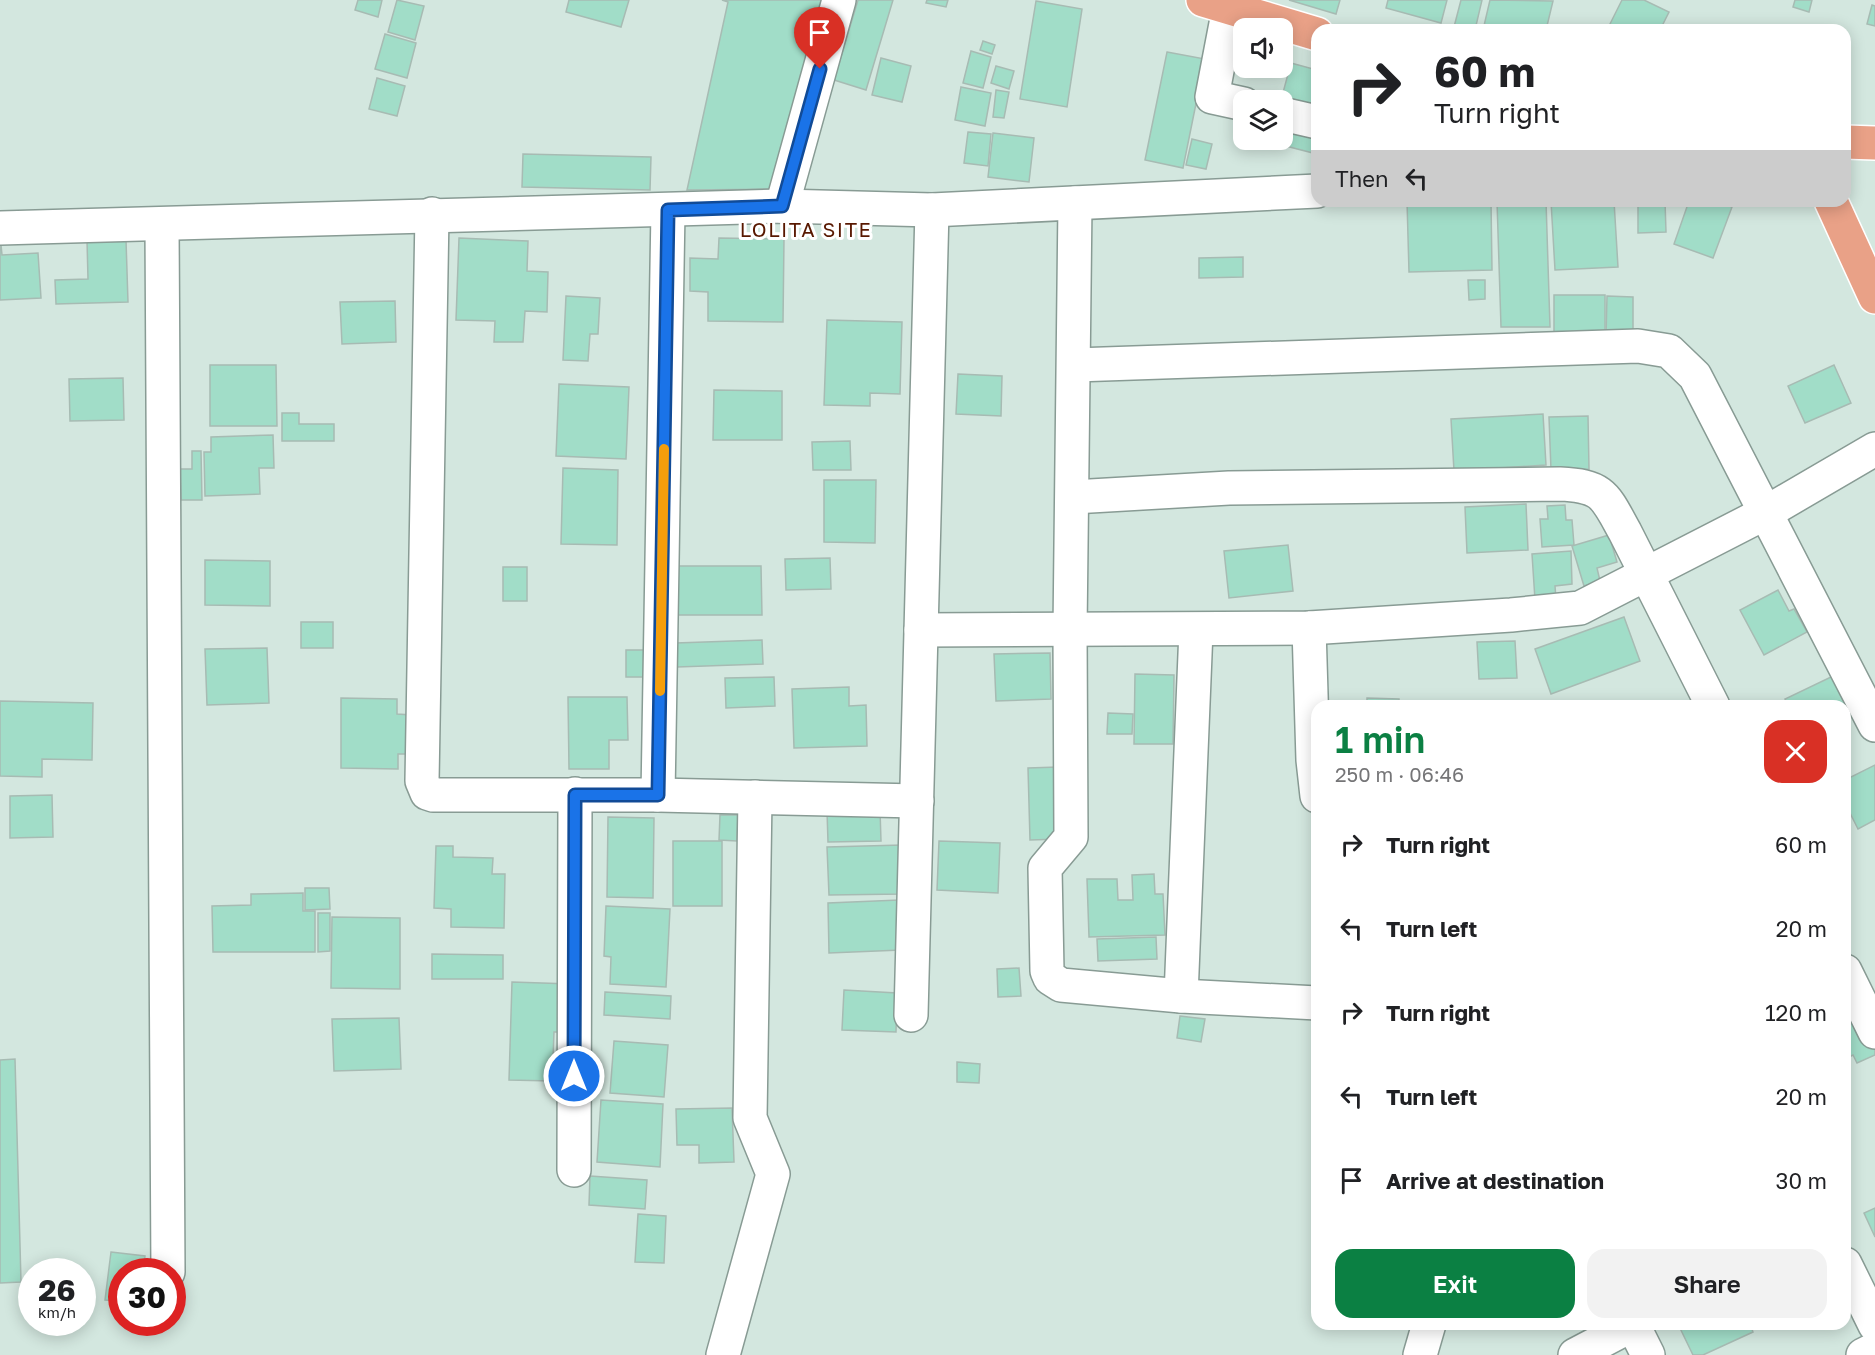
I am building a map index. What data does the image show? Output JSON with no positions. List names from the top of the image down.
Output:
{
  "districts": ["LOLITA SITE"],
  "page": {
    "turn": ["60 m", "Turn right"],
    "then": "Then",
    "heading": ["1 min", "250 m · 06:46"],
    "list": [
      {
        "name": "Turn right",
        "value": "60 m"
      },
      {
        "name": "Turn left",
        "value": "20 m"
      },
      {
        "name": "Turn right",
        "value": "120 m"
      },
      {
        "name": "Turn left",
        "value": "20 m"
      },
      {
        "name": "Arrive at destination",
        "value": "30 m"
      }
    ],
    "buttons": ["Exit", "Share"],
    "speed": "26 km/h",
    "limit": "30"
  }
}
